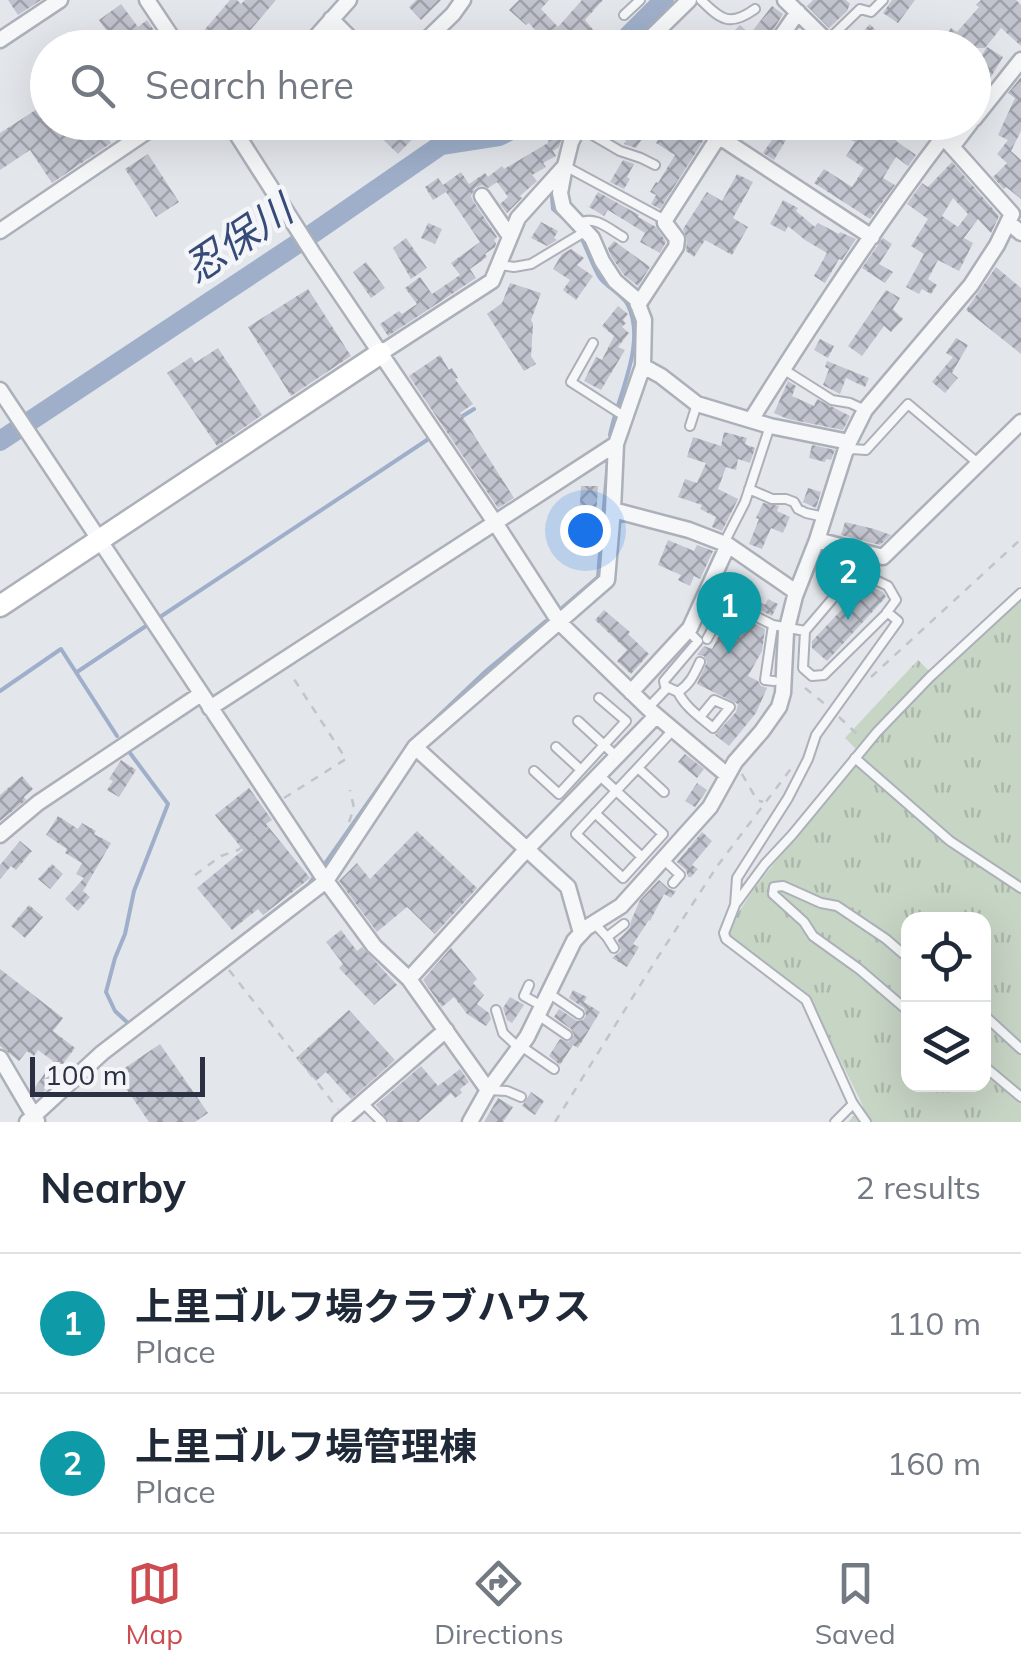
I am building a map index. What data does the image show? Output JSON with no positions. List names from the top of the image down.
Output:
{
  "water": ["忍保川"],
  "scale_bar": "100 m",
  "page": {
    "search": "Search here",
    "pins": ["2", "1"],
    "scale": "100 m",
    "heading": ["Nearby", "2 results"],
    "list": [
      {
        "mark": "1",
        "name": "上里ゴルフ場クラブハウス",
        "note": "Place",
        "value": "110 m"
      },
      {
        "mark": "2",
        "name": "上里ゴルフ場管理棟",
        "note": "Place",
        "value": "160 m"
      }
    ],
    "nav": ["Map", "Directions", "Saved"]
  }
}
